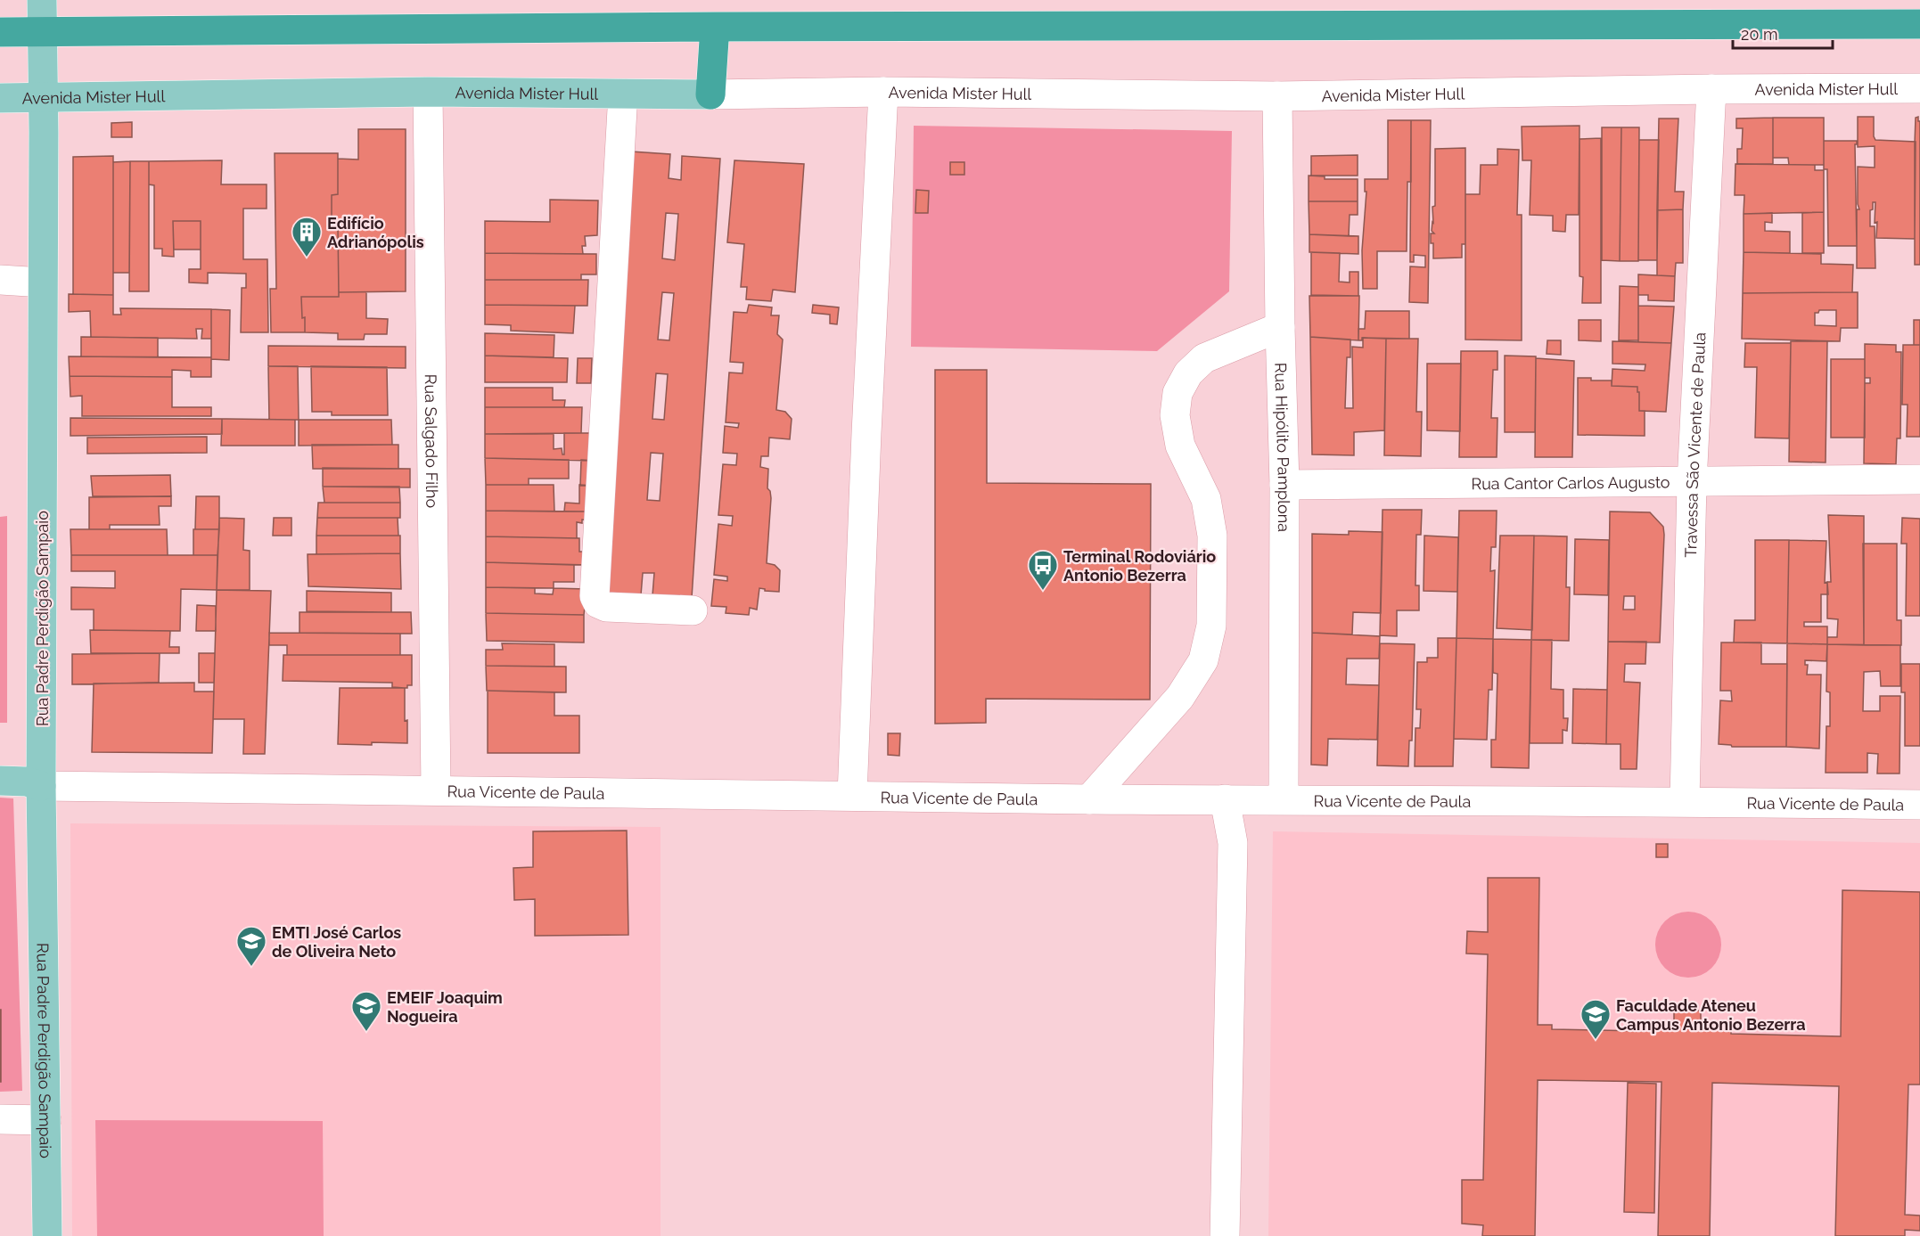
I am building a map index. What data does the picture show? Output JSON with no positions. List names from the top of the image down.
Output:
{
  "streets": {
    "main road": ["Avenida Mister Hull", "Rua Padre Perdigão Sampaio", "Rua Vicente de Paula"],
    "street": [
      "Rua Salgado Filho",
      "Travessa São Vicente de Paula",
      "Rua Hipólito Pamplona",
      "Rua Cantor Carlos Augusto"
    ]
  },
  "crossings": [
    ["Avenida Mister Hull", "Rua Salgado Filho"],
    ["Avenida Mister Hull", "Travessa São Vicente de Paula"],
    ["Avenida Mister Hull", "Rua Hipólito Pamplona"],
    ["Avenida Mister Hull", "Rua Padre Perdigão Sampaio"],
    ["Rua Salgado Filho", "Rua Vicente de Paula"],
    ["Travessa São Vicente de Paula", "Rua Cantor Carlos Augusto"],
    ["Travessa São Vicente de Paula", "Rua Vicente de Paula"],
    ["Rua Hipólito Pamplona", "Rua Cantor Carlos Augusto"],
    ["Rua Hipólito Pamplona", "Rua Vicente de Paula"],
    ["Rua Padre Perdigão Sampaio", "Rua Vicente de Paula"]
  ],
  "places": {
    "building": ["Edifício Adrianópolis"],
    "bus stop": ["Terminal Rodoviário Antonio Bezerra"],
    "school or university": ["EMTI José Carlos de Oliveira Neto", "EMEIF Joaquim Nogueira", "Faculdade Ateneu Campus Antonio Bezerra"]
  },
  "scale_bar": "20 m"
}
